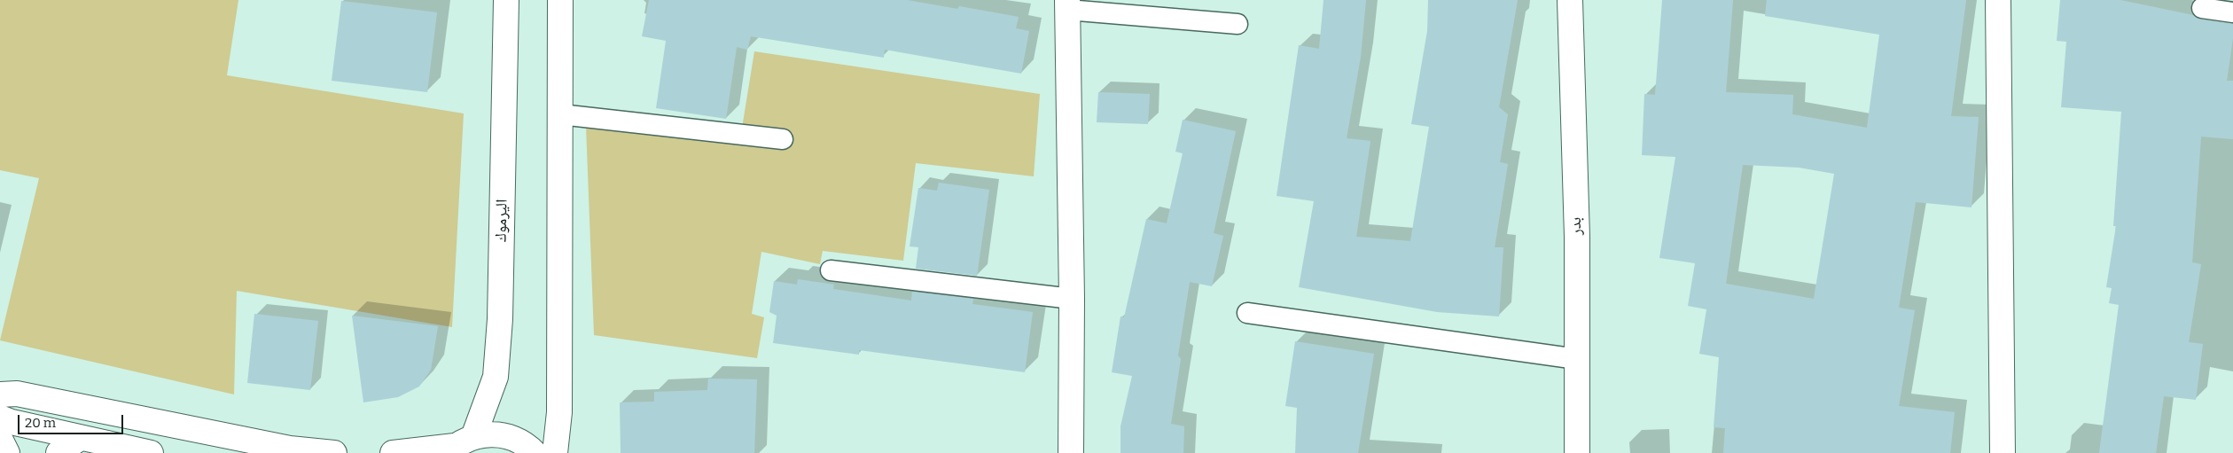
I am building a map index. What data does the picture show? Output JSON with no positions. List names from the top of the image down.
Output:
{
  "streets": {
    "street": ["اليرموك", "بدر"]
  },
  "scale_bar": "20 m"
}
